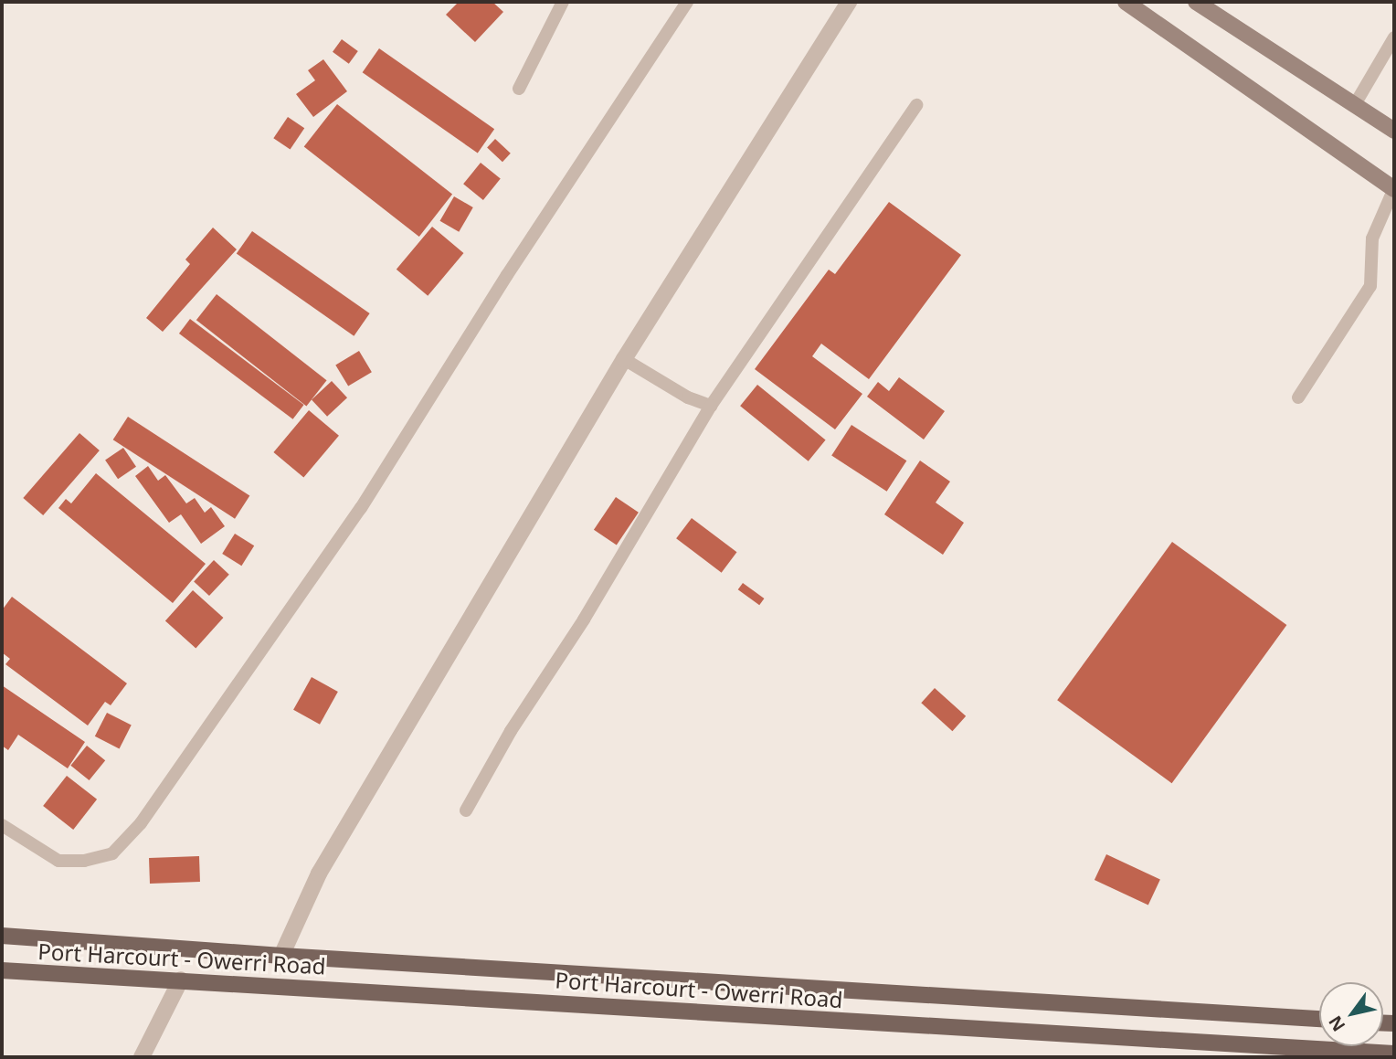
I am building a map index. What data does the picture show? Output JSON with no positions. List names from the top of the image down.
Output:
{
  "streets": {
    "main road": ["Port Harcourt - Owerri Road"]
  },
  "north": "bottom left"
}
